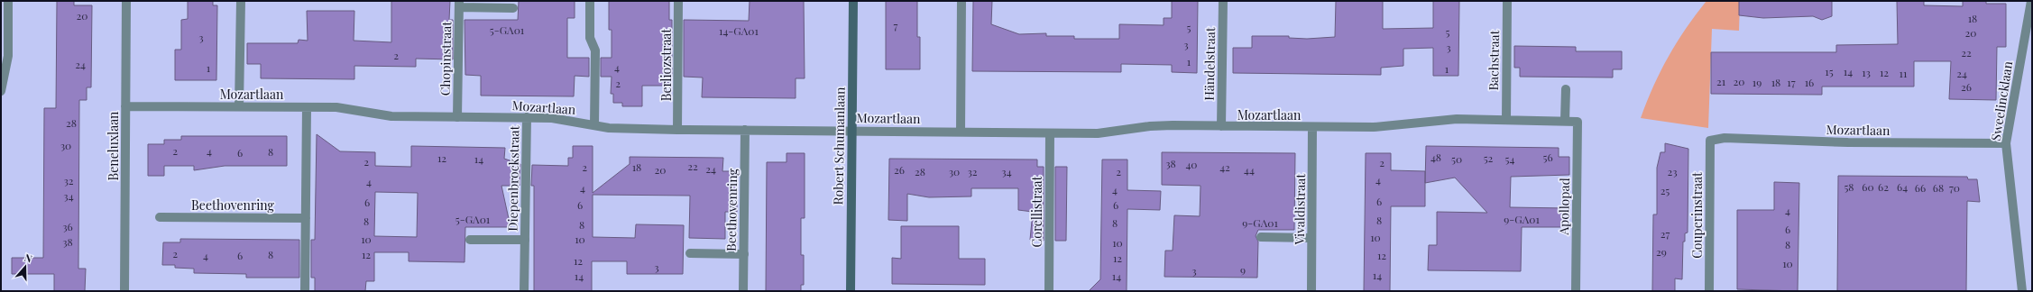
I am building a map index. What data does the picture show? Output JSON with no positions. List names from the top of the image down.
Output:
{
  "streets": {
    "street": [
      "Chopinstraat",
      "Bachstraat",
      "Händelstraat",
      "Berliozstraat",
      "Mozartlaan",
      "Sweelincklaan",
      "Beneluxlaan",
      "Robert Schumanlaan",
      "Diepenbrockstraat",
      "Beethovenring",
      "Apollopad",
      "Vivaldistraat",
      "Corellistraat",
      "Couperinstraat"
    ]
  },
  "crossings": [
    ["Chopinstraat", "Mozartlaan"],
    ["Bachstraat", "Mozartlaan"],
    ["Händelstraat", "Mozartlaan"],
    ["Berliozstraat", "Mozartlaan"],
    ["Mozartlaan", "Sweelincklaan"],
    ["Mozartlaan", "Beneluxlaan"],
    ["Mozartlaan", "Robert Schumanlaan"],
    ["Mozartlaan", "Diepenbrockstraat"],
    ["Mozartlaan", "Beethovenring"],
    ["Mozartlaan", "Apollopad"],
    ["Mozartlaan", "Vivaldistraat"],
    ["Mozartlaan", "Corellistraat"],
    ["Mozartlaan", "Couperinstraat"]
  ],
  "house_numbers": [
    "20",
    "18",
    "7",
    "5",
    "5-GA01",
    "14-GA01",
    "5",
    "20",
    "3",
    "3",
    "3",
    "22",
    "2",
    "1",
    "24",
    "4",
    "1",
    "1",
    "15",
    "14",
    "13",
    "12",
    "11",
    "24",
    "21",
    "20",
    "19",
    "18",
    "17",
    "16",
    "2",
    "26",
    "28",
    "30",
    "2",
    "4",
    "8",
    "6",
    "48",
    "56",
    "12",
    "52",
    "14",
    "50",
    "54",
    "2",
    "2",
    "38",
    "40",
    "22",
    "2",
    "18",
    "42",
    "24",
    "20",
    "26",
    "44",
    "28",
    "30",
    "32",
    "34",
    "2",
    "23",
    "4",
    "32",
    "4",
    "58",
    "60",
    "62",
    "64",
    "4",
    "66",
    "68",
    "70",
    "4",
    "25",
    "34",
    "6",
    "6",
    "6",
    "6",
    "4",
    "5-GA01",
    "9-GA01",
    "8",
    "8",
    "8",
    "9-GA01",
    "8",
    "36",
    "6",
    "27",
    "10",
    "10",
    "10",
    "38",
    "10",
    "8",
    "29",
    "2",
    "8",
    "12",
    "4",
    "6",
    "12",
    "12",
    "12",
    "10",
    "3",
    "9",
    "3",
    "14",
    "14",
    "14"
  ],
  "north": "top"
}
